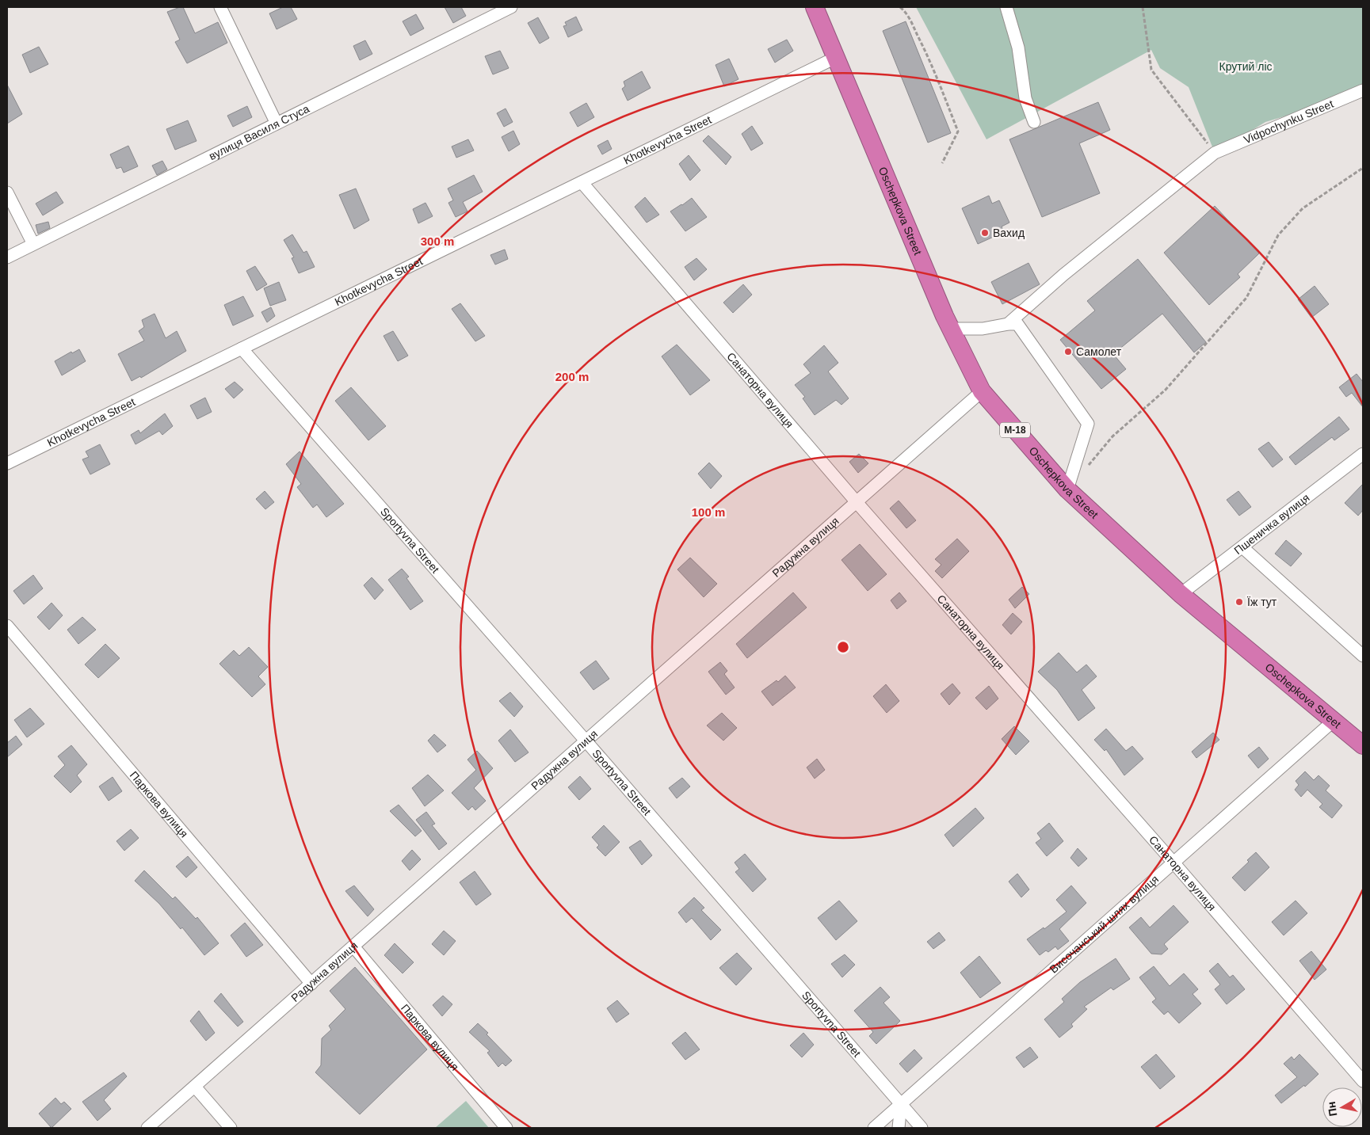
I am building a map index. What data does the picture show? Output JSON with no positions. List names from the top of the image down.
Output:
{
  "streets": {
    "highway": ["Oschepkova Street", "М-18"],
    "street": [
      "Vidpochynku Street",
      "вулиця Василя Стуса",
      "Khotkevycha Street",
      "Санаторна вулиця",
      "Пшеничка вулиця",
      "Sportyvna Street",
      "Радужна вулиця",
      "Паркова вулиця",
      "Височанський шлях вулиця"
    ]
  },
  "crossings": [
    ["Khotkevycha Street", "Oschepkova Street"],
    ["Khotkevycha Street", "Санаторна вулиця"],
    ["Khotkevycha Street", "Sportyvna Street"],
    ["Oschepkova Street", "Пшеничка вулиця"],
    ["Oschepkova Street", "Радужна вулиця"],
    ["Oschepkova Street", "Височанський шлях вулиця"],
    ["Санаторна вулиця", "Радужна вулиця"],
    ["Санаторна вулиця", "Височанський шлях вулиця"],
    ["Sportyvna Street", "Радужна вулиця"],
    ["Sportyvna Street", "Височанський шлях вулиця"],
    ["Радужна вулиця", "Паркова вулиця"]
  ],
  "parks": ["Крутий ліс"],
  "places": ["Вахид", "Самолет", "Їж тут"],
  "north": "left",
  "rings": ["300 m", "200 m", "100 m"]
}
